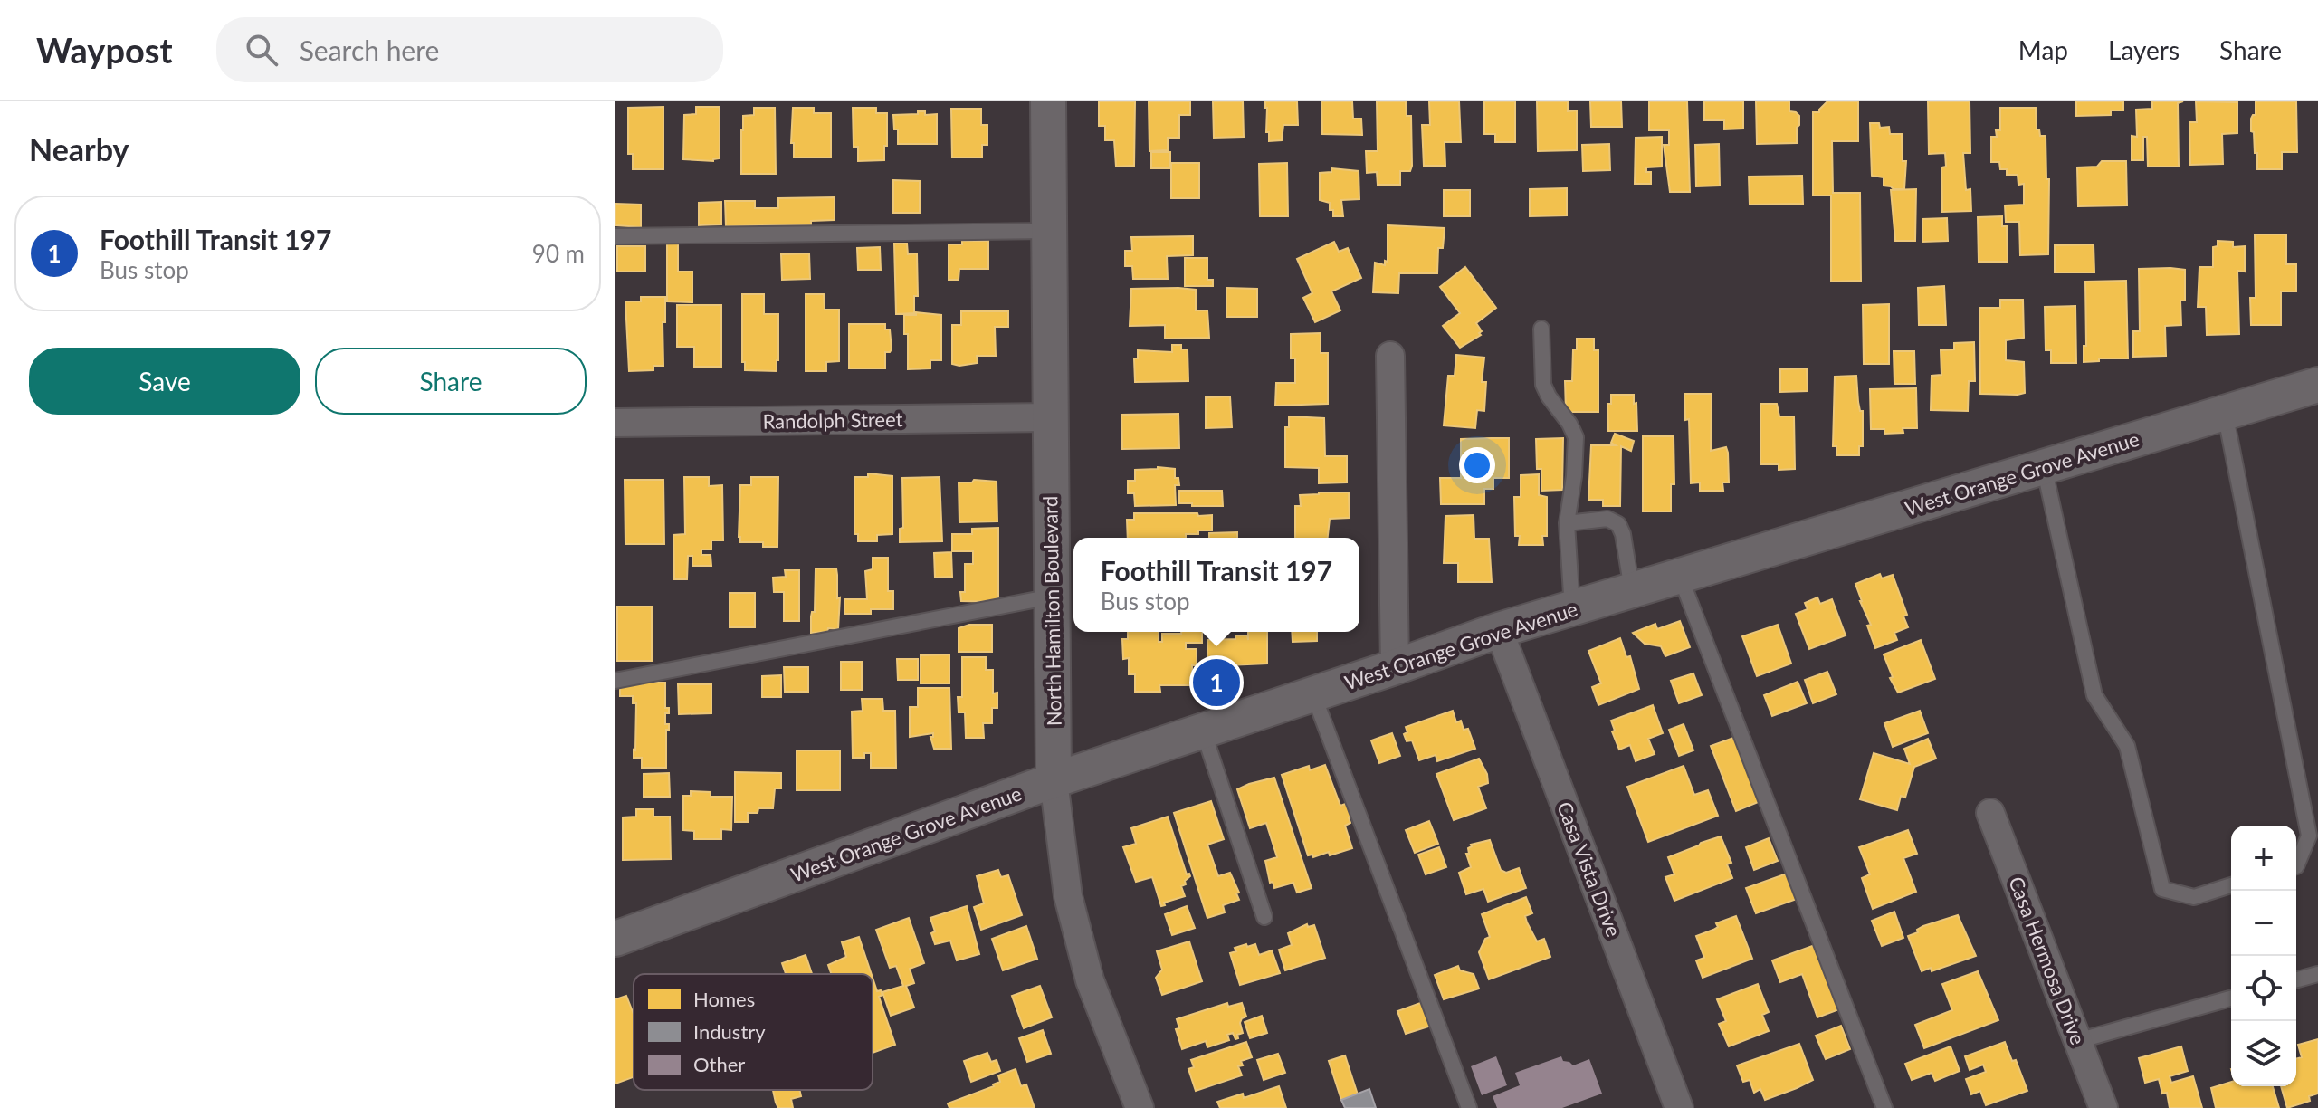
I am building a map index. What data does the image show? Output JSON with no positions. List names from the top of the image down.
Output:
{
  "streets": {
    "street": [
      "Randolph Street",
      "West Orange Grove Avenue",
      "North Hamilton Boulevard",
      "Casa Vista Drive",
      "Casa Hermosa Drive"
    ]
  },
  "crossings": [
    ["Randolph Street", "North Hamilton Boulevard"],
    ["West Orange Grove Avenue", "North Hamilton Boulevard"],
    ["West Orange Grove Avenue", "Casa Vista Drive"]
  ],
  "legend": ["Homes", "Industry", "Other"],
  "page": {
    "header": "Waypost",
    "search": "Search here",
    "nav": ["Map", "Layers", "Share"],
    "heading": "Nearby",
    "list": [
      {
        "mark": "1",
        "name": "Foothill Transit 197",
        "note": "Bus stop",
        "value": "90 m"
      }
    ],
    "buttons": ["Save", "Share"],
    "popup": ["Foothill Transit 197", "Bus stop"],
    "pins": "1",
    "map_buttons": ["+", "−"]
  }
}
